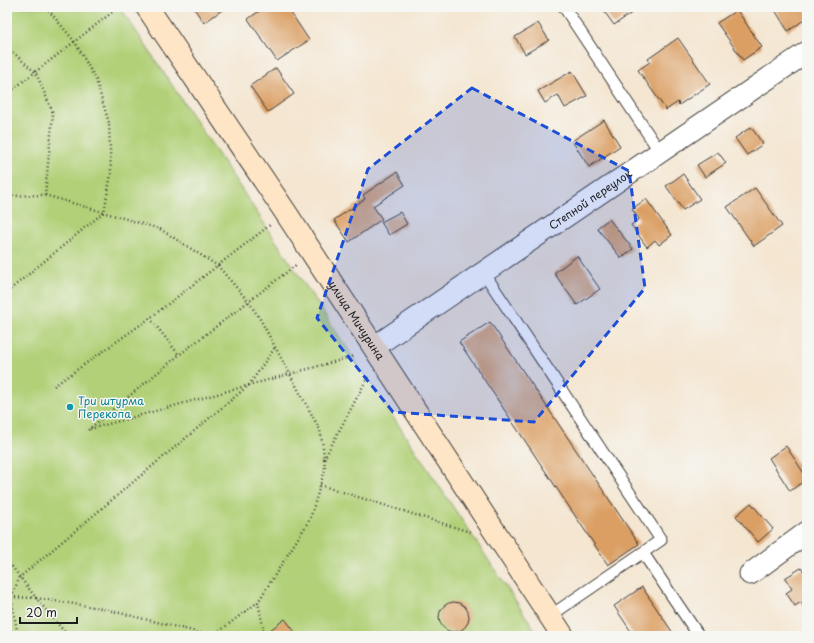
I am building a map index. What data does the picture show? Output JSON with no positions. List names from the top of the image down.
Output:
{
  "streets": {
    "main road": ["улица Мичурина"],
    "street": ["Степной переулок"]
  },
  "crossings": [
    ["Степной переулок", "улица Мичурина"]
  ],
  "places": ["Три штурма Перекопа"],
  "scale_bar": "20 m"
}
